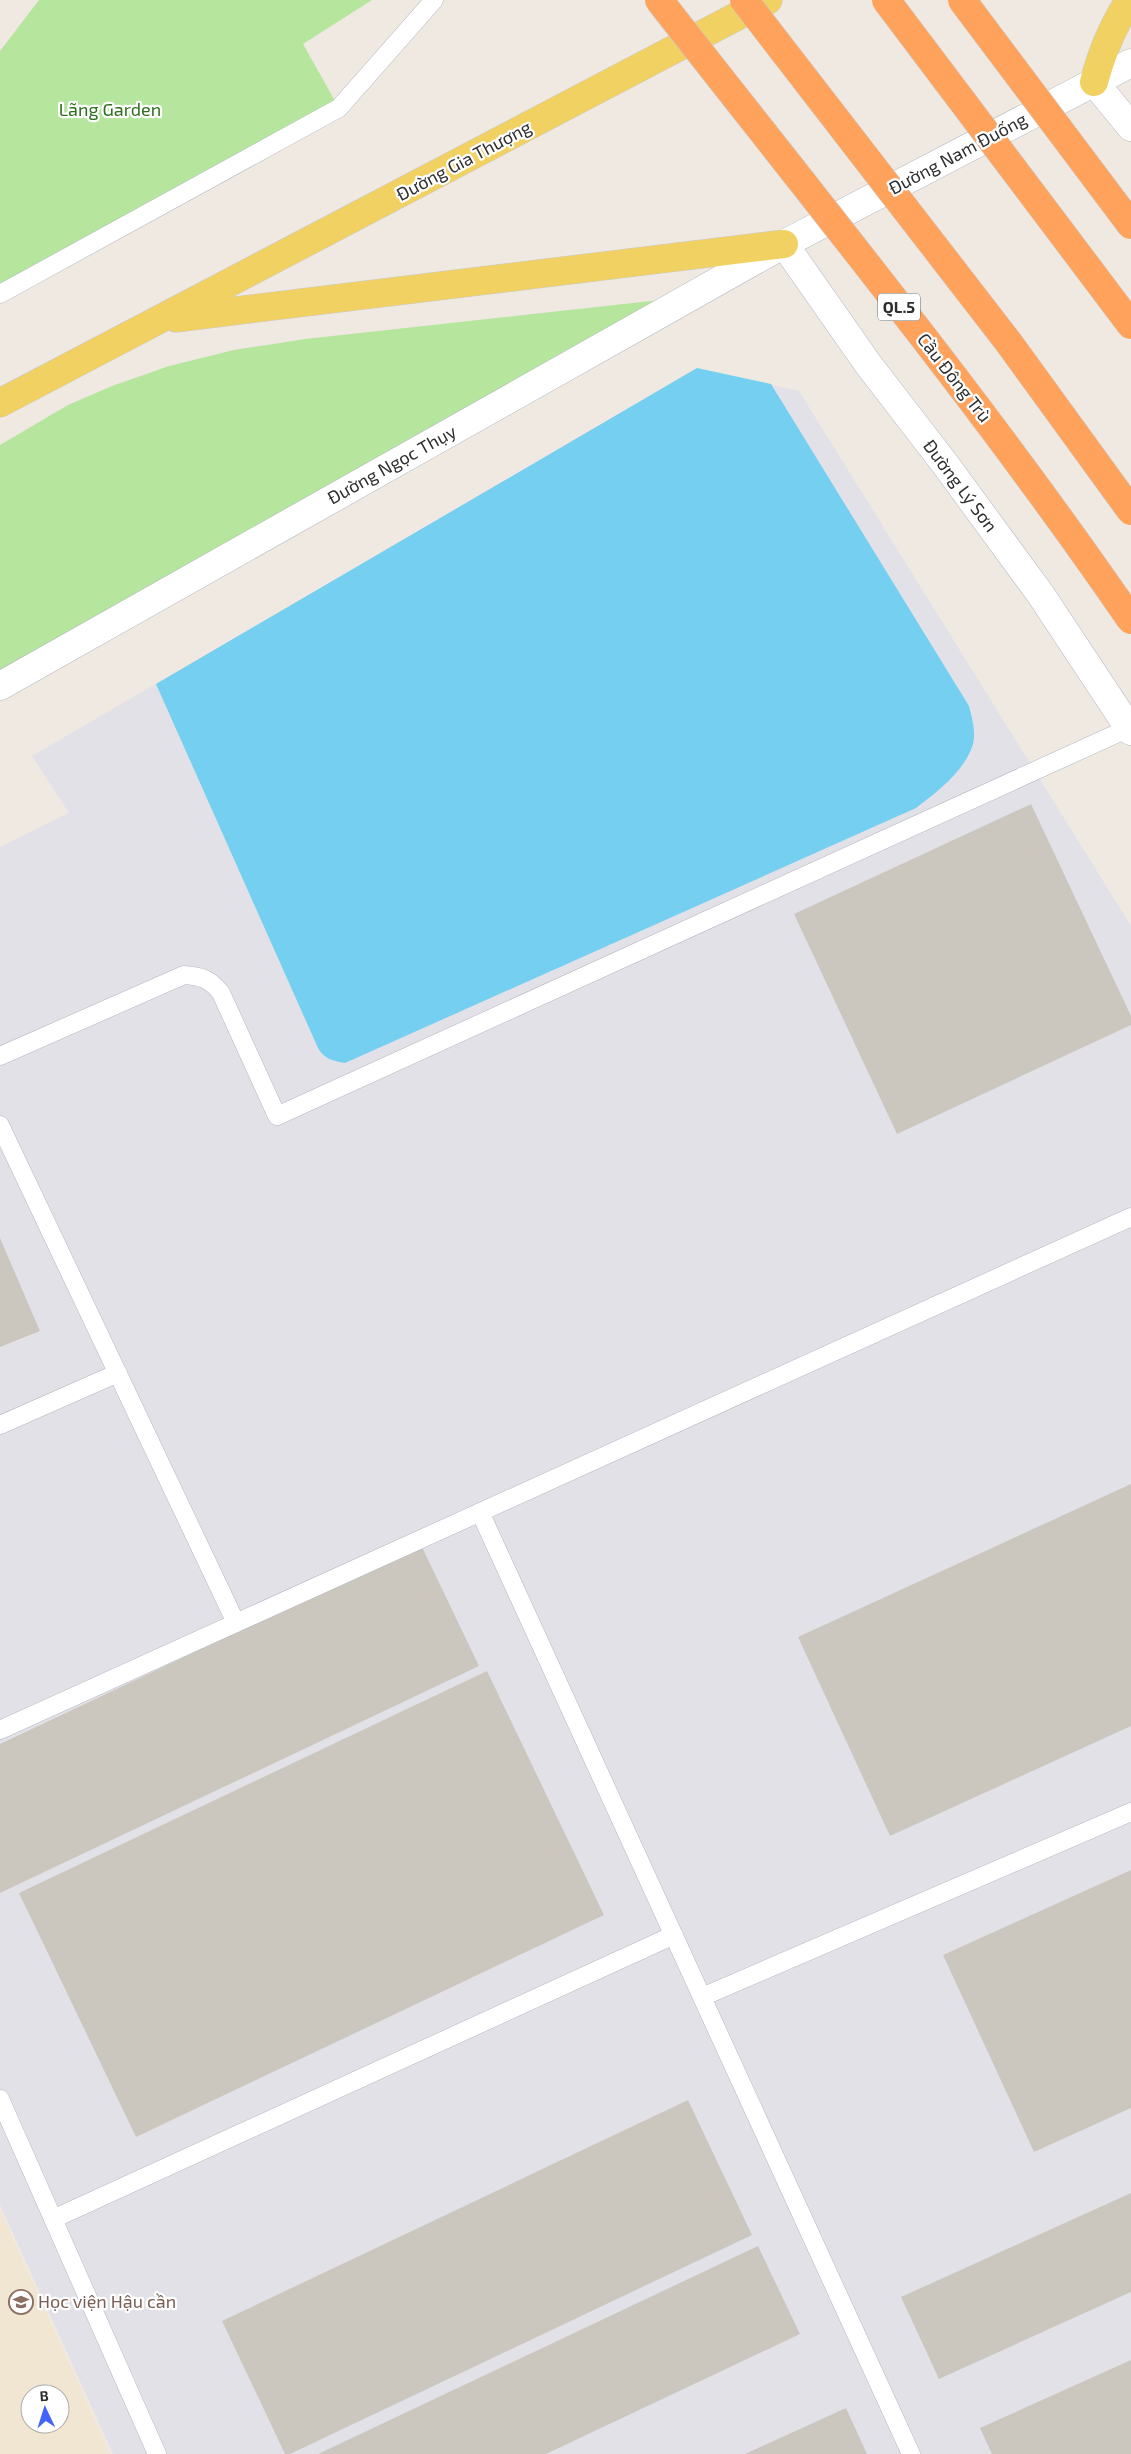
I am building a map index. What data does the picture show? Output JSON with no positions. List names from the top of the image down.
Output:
{
  "streets": {
    "highway": ["QL.5", "Cầu Đông Trù"],
    "main road": ["Đường Gia Thượng"],
    "street": ["Đường Nam Đuống", "Đường Ngọc Thụy", "Đường Lý Sơn"]
  },
  "crossings": [
    ["Đường Nam Đuống", "Đường Ngọc Thụy"],
    ["Đường Nam Đuống", "Đường Lý Sơn"],
    ["Đường Ngọc Thụy", "Đường Lý Sơn"]
  ],
  "parks": ["Lãng Garden"],
  "places": {
    "school or university": ["Học viện Hậu cần"]
  },
  "north": "top"
}
